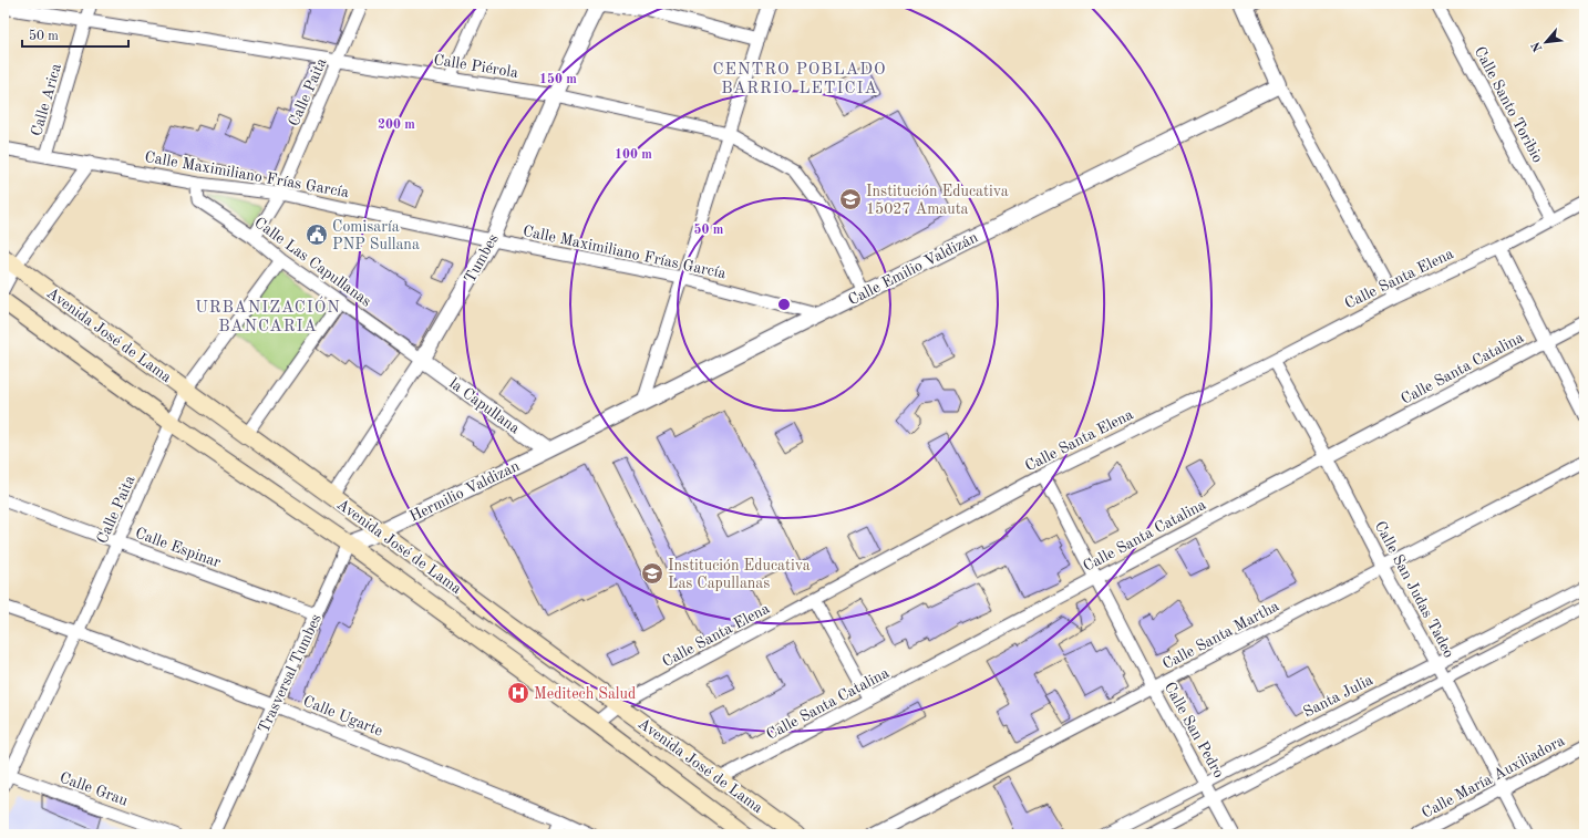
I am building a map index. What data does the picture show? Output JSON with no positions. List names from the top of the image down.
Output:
{
  "streets": {
    "main road": ["Avenida José de Lama"],
    "street": [
      "Calle Piérola",
      "Calle Paita",
      "Calle Arica",
      "Calle Santo Toribio",
      "Calle Maximiliano Frías García",
      "Tumbes",
      "Calle Las Capullanas",
      "Calle Emilio Valdizán",
      "Calle Santa Elena",
      "Calle Santa Catalina",
      "la Capullana",
      "Hermilio Valdizan",
      "Calle Espinar",
      "Calle San Judas Tadeo",
      "Calle Santa Martha",
      "Trasversal Tumbes",
      "Santa Julia",
      "Calle Ugarte",
      "Calle San Pedro",
      "Calle María Auxiliadora",
      "Calle Grau"
    ]
  },
  "crossings": [
    ["Calle Piérola", "Calle Paita"],
    ["Calle Piérola", "Calle Arica"],
    ["Calle Piérola", "Tumbes"],
    ["Calle Piérola", "Calle Emilio Valdizán"],
    ["Calle Paita", "Calle Maximiliano Frías García"],
    ["Calle Paita", "Calle Las Capullanas"],
    ["Calle Paita", "Avenida José de Lama"],
    ["Calle Paita", "Calle Espinar"],
    ["Calle Paita", "Calle Ugarte"],
    ["Calle Paita", "Calle Grau"],
    ["Calle Arica", "Calle Maximiliano Frías García"],
    ["Calle Santo Toribio", "Calle Santa Elena"],
    ["Calle Maximiliano Frías García", "Tumbes"],
    ["Calle Maximiliano Frías García", "Calle Las Capullanas"],
    ["Calle Maximiliano Frías García", "Calle Emilio Valdizán"],
    ["Tumbes", "Calle Las Capullanas"],
    ["Tumbes", "Avenida José de Lama"],
    ["Tumbes", "la Capullana"],
    ["Calle Las Capullanas", "la Capullana"],
    ["Calle Emilio Valdizán", "la Capullana"],
    ["Calle Emilio Valdizán", "Hermilio Valdizan"],
    ["Calle Santa Elena", "Avenida José de Lama"],
    ["Calle Santa Elena", "Calle San Judas Tadeo"],
    ["Calle Santa Elena", "Calle San Pedro"],
    ["Avenida José de Lama", "Calle Santa Catalina"],
    ["Avenida José de Lama", "Hermilio Valdizan"],
    ["Avenida José de Lama", "Trasversal Tumbes"],
    ["Calle Santa Catalina", "Calle San Judas Tadeo"],
    ["Calle Santa Catalina", "Calle San Pedro"],
    ["la Capullana", "Hermilio Valdizan"],
    ["Calle Espinar", "Trasversal Tumbes"],
    ["Calle San Judas Tadeo", "Calle Santa Martha"],
    ["Calle San Judas Tadeo", "Santa Julia"],
    ["Calle San Judas Tadeo", "Calle María Auxiliadora"],
    ["Calle Santa Martha", "Calle San Pedro"],
    ["Trasversal Tumbes", "Calle Ugarte"],
    ["Santa Julia", "Calle San Pedro"]
  ],
  "districts": ["CENTRO POBLADO BARRIO LETICIA", "URBANIZACIÓN BANCARIA"],
  "places": {
    "school or university": ["Institución Educativa 15027 Amauta", "Institución Educativa Las Capullanas"],
    "public building": ["Comisaría PNP Sullana"],
    "hospital": ["Meditech Salud"]
  },
  "scale_bar": "50 m",
  "north": "bottom left",
  "rings": [
    "150 m",
    "200 m",
    "100 m",
    "50 m"
  ]
}
